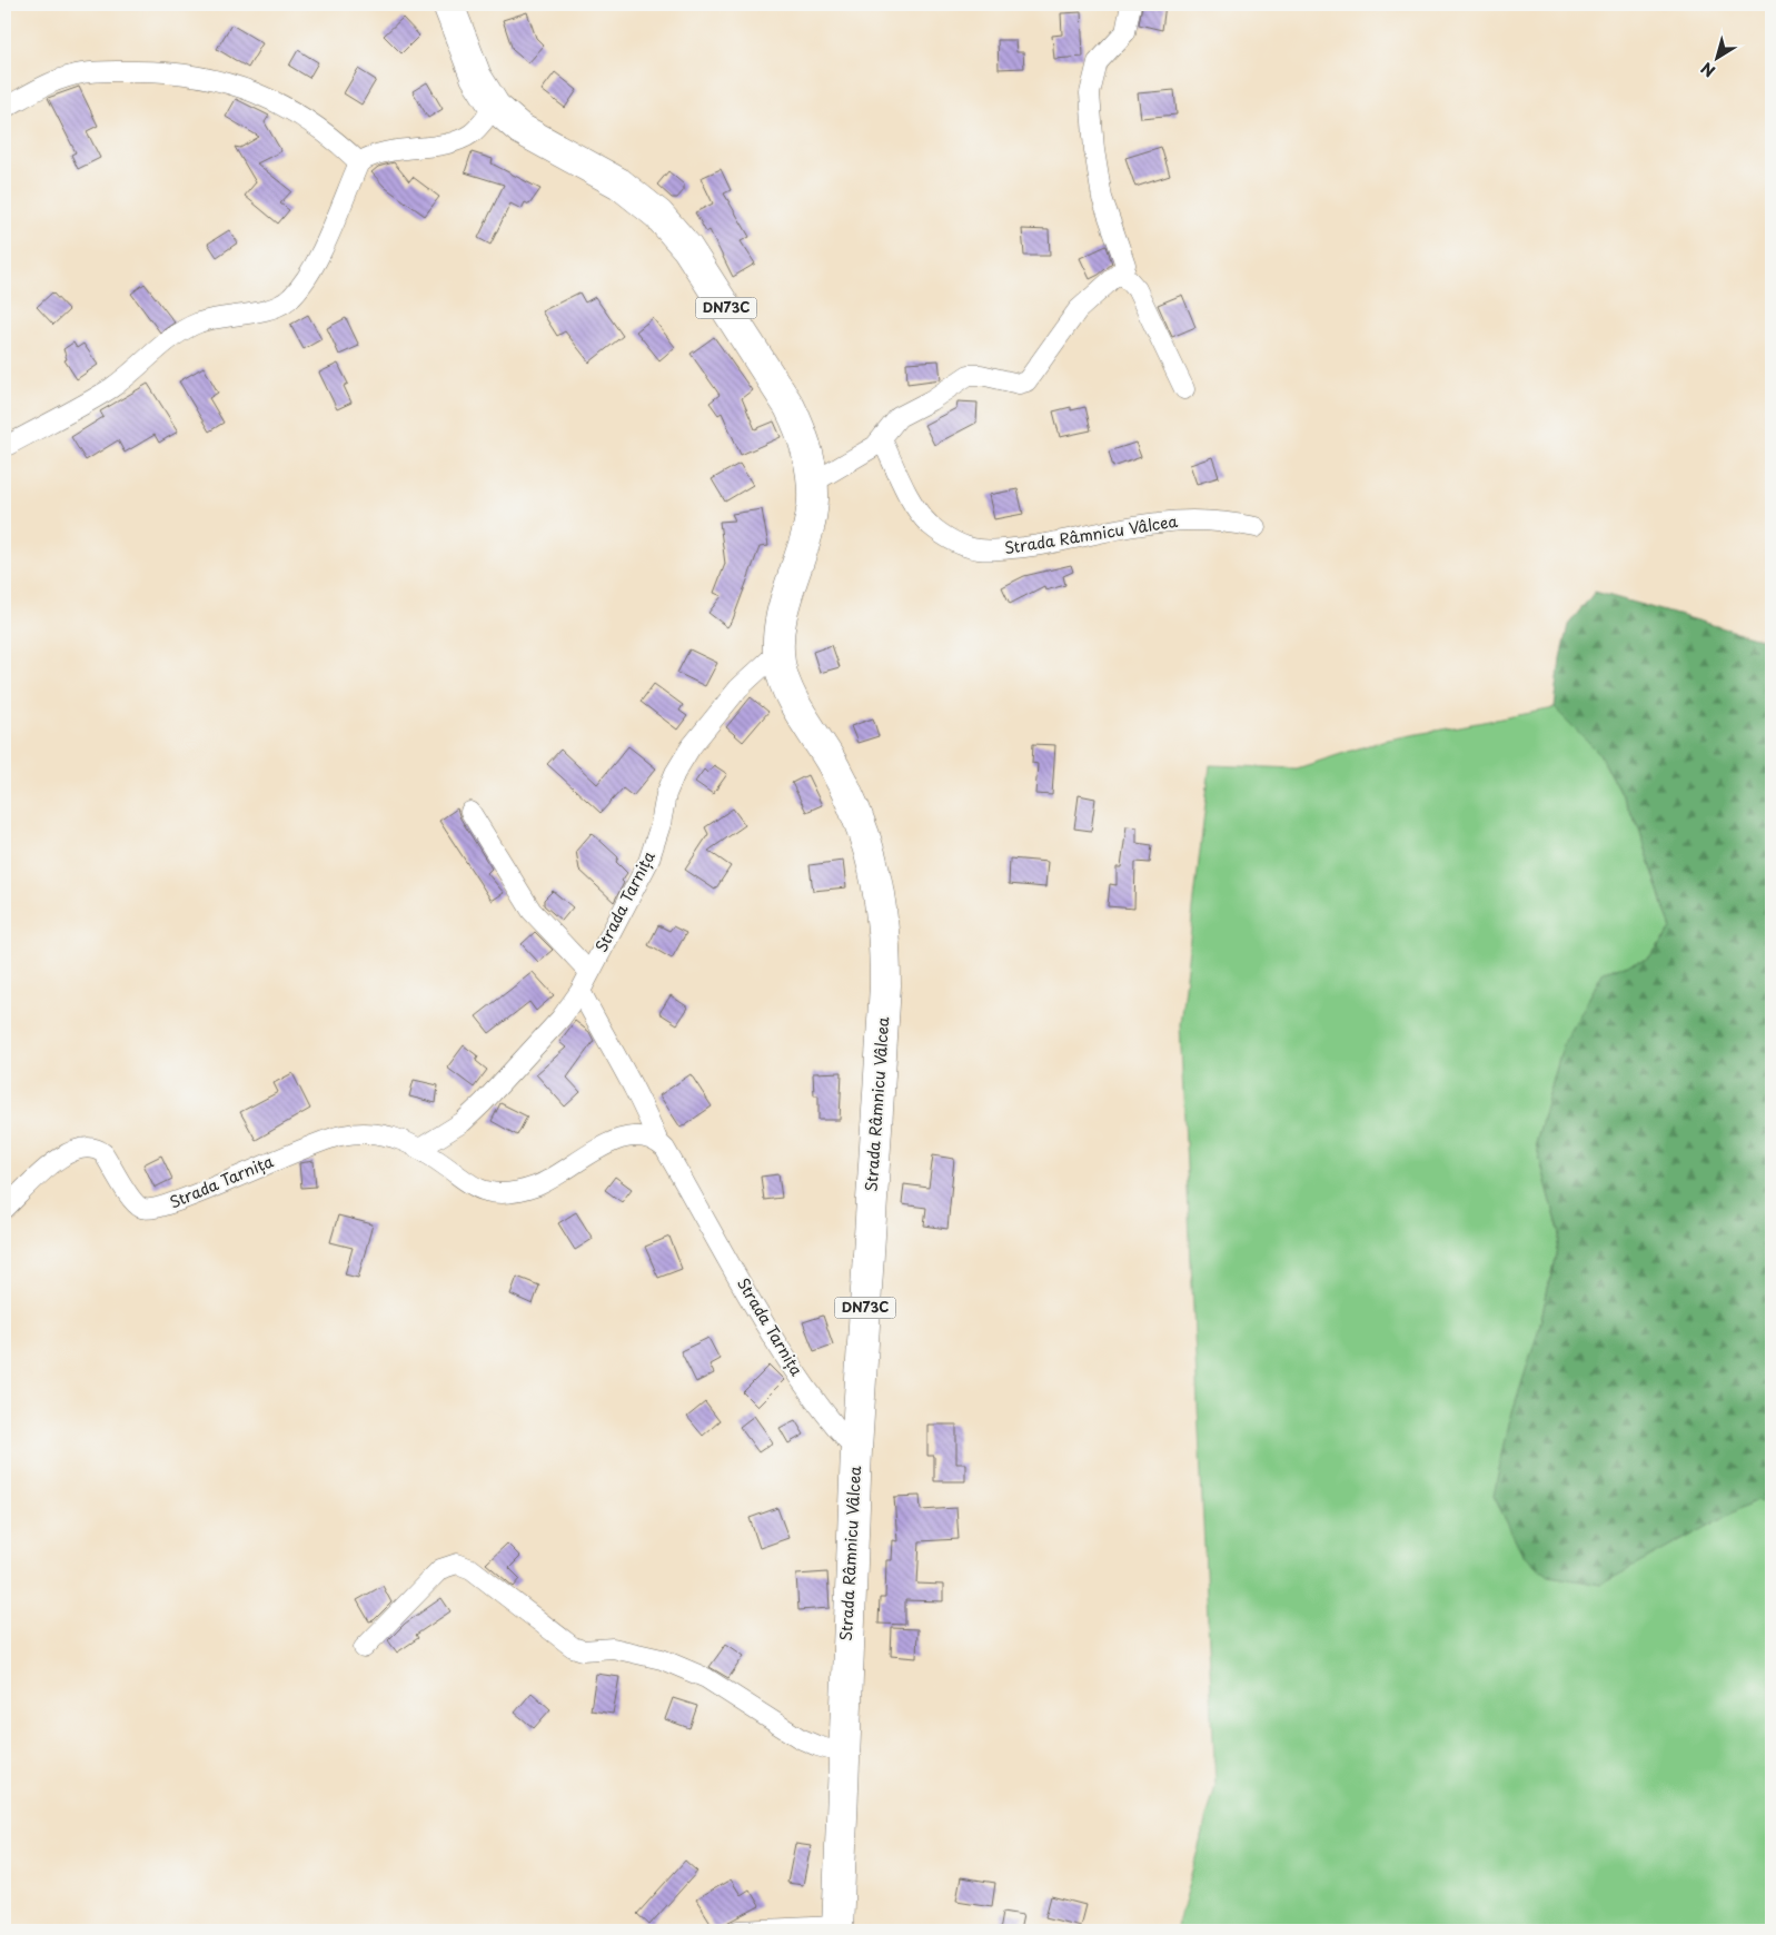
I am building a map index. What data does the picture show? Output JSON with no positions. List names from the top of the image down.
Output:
{
  "streets": {
    "main road": ["DN73C", "Strada Râmnicu Vâlcea"],
    "street": ["Strada Tarnița"]
  },
  "crossings": [
    ["Strada Râmnicu Vâlcea", "Strada Tarnița"]
  ],
  "north": "bottom left"
}
